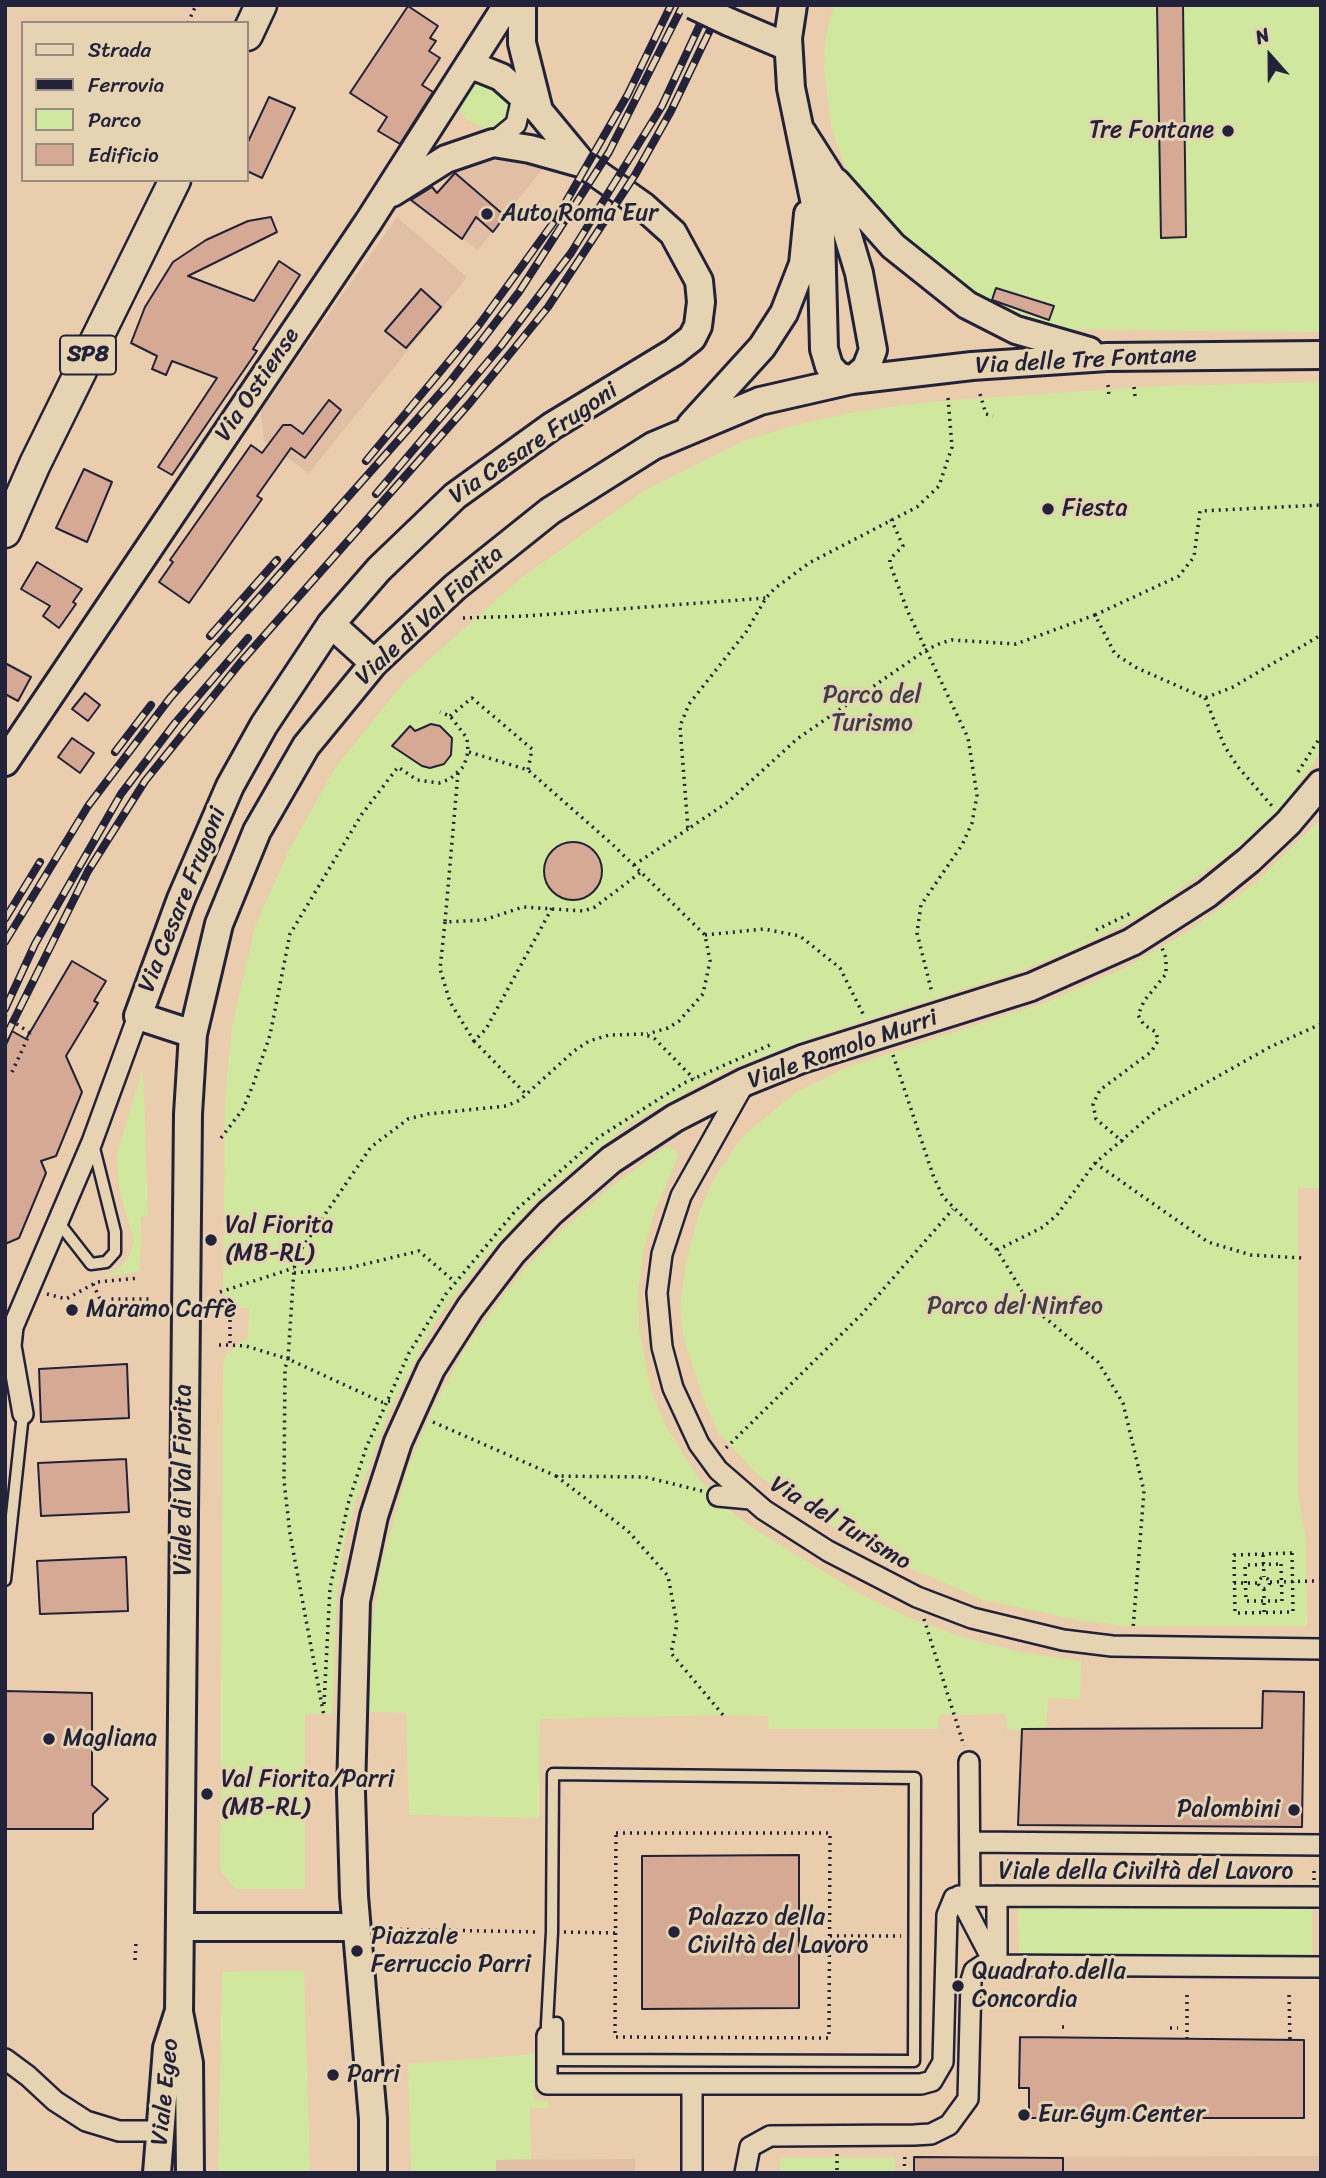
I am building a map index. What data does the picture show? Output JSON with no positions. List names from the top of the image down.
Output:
{
  "streets": {
    "main road": [
      "SP8",
      "Via delle Tre Fontane",
      "Via Ostiense",
      "Via Cesare Frugoni",
      "Viale di Val Fiorita",
      "Viale Romolo Murri",
      "Viale Egeo"
    ],
    "street": ["Via del Turismo", "Viale della Civiltà del Lavoro"]
  },
  "crossings": [
    ["Via delle Tre Fontane", "Viale di Val Fiorita"],
    ["Viale di Val Fiorita", "Viale Egeo"],
    ["Viale Romolo Murri", "Via del Turismo"]
  ],
  "parks": ["Parco del Turismo", "Parco del Ninfeo"],
  "places": [
    "Tre Fontane",
    "Auto Roma Eur",
    "Fiesta",
    "Val Fiorita (MB-RL)",
    "Maramo Caffè",
    "Magliana",
    "Val Fiorita/Parri (MB-RL)",
    "Palombini",
    "Palazzo della Civiltà del Lavoro",
    "Piazzale Ferruccio Parri",
    "Quadrato della Concordia",
    "Parri",
    "Eur Gym Center"
  ],
  "legend": [
    "Strada",
    "Ferrovia",
    "Parco",
    "Edificio"
  ],
  "north": "top"
}
